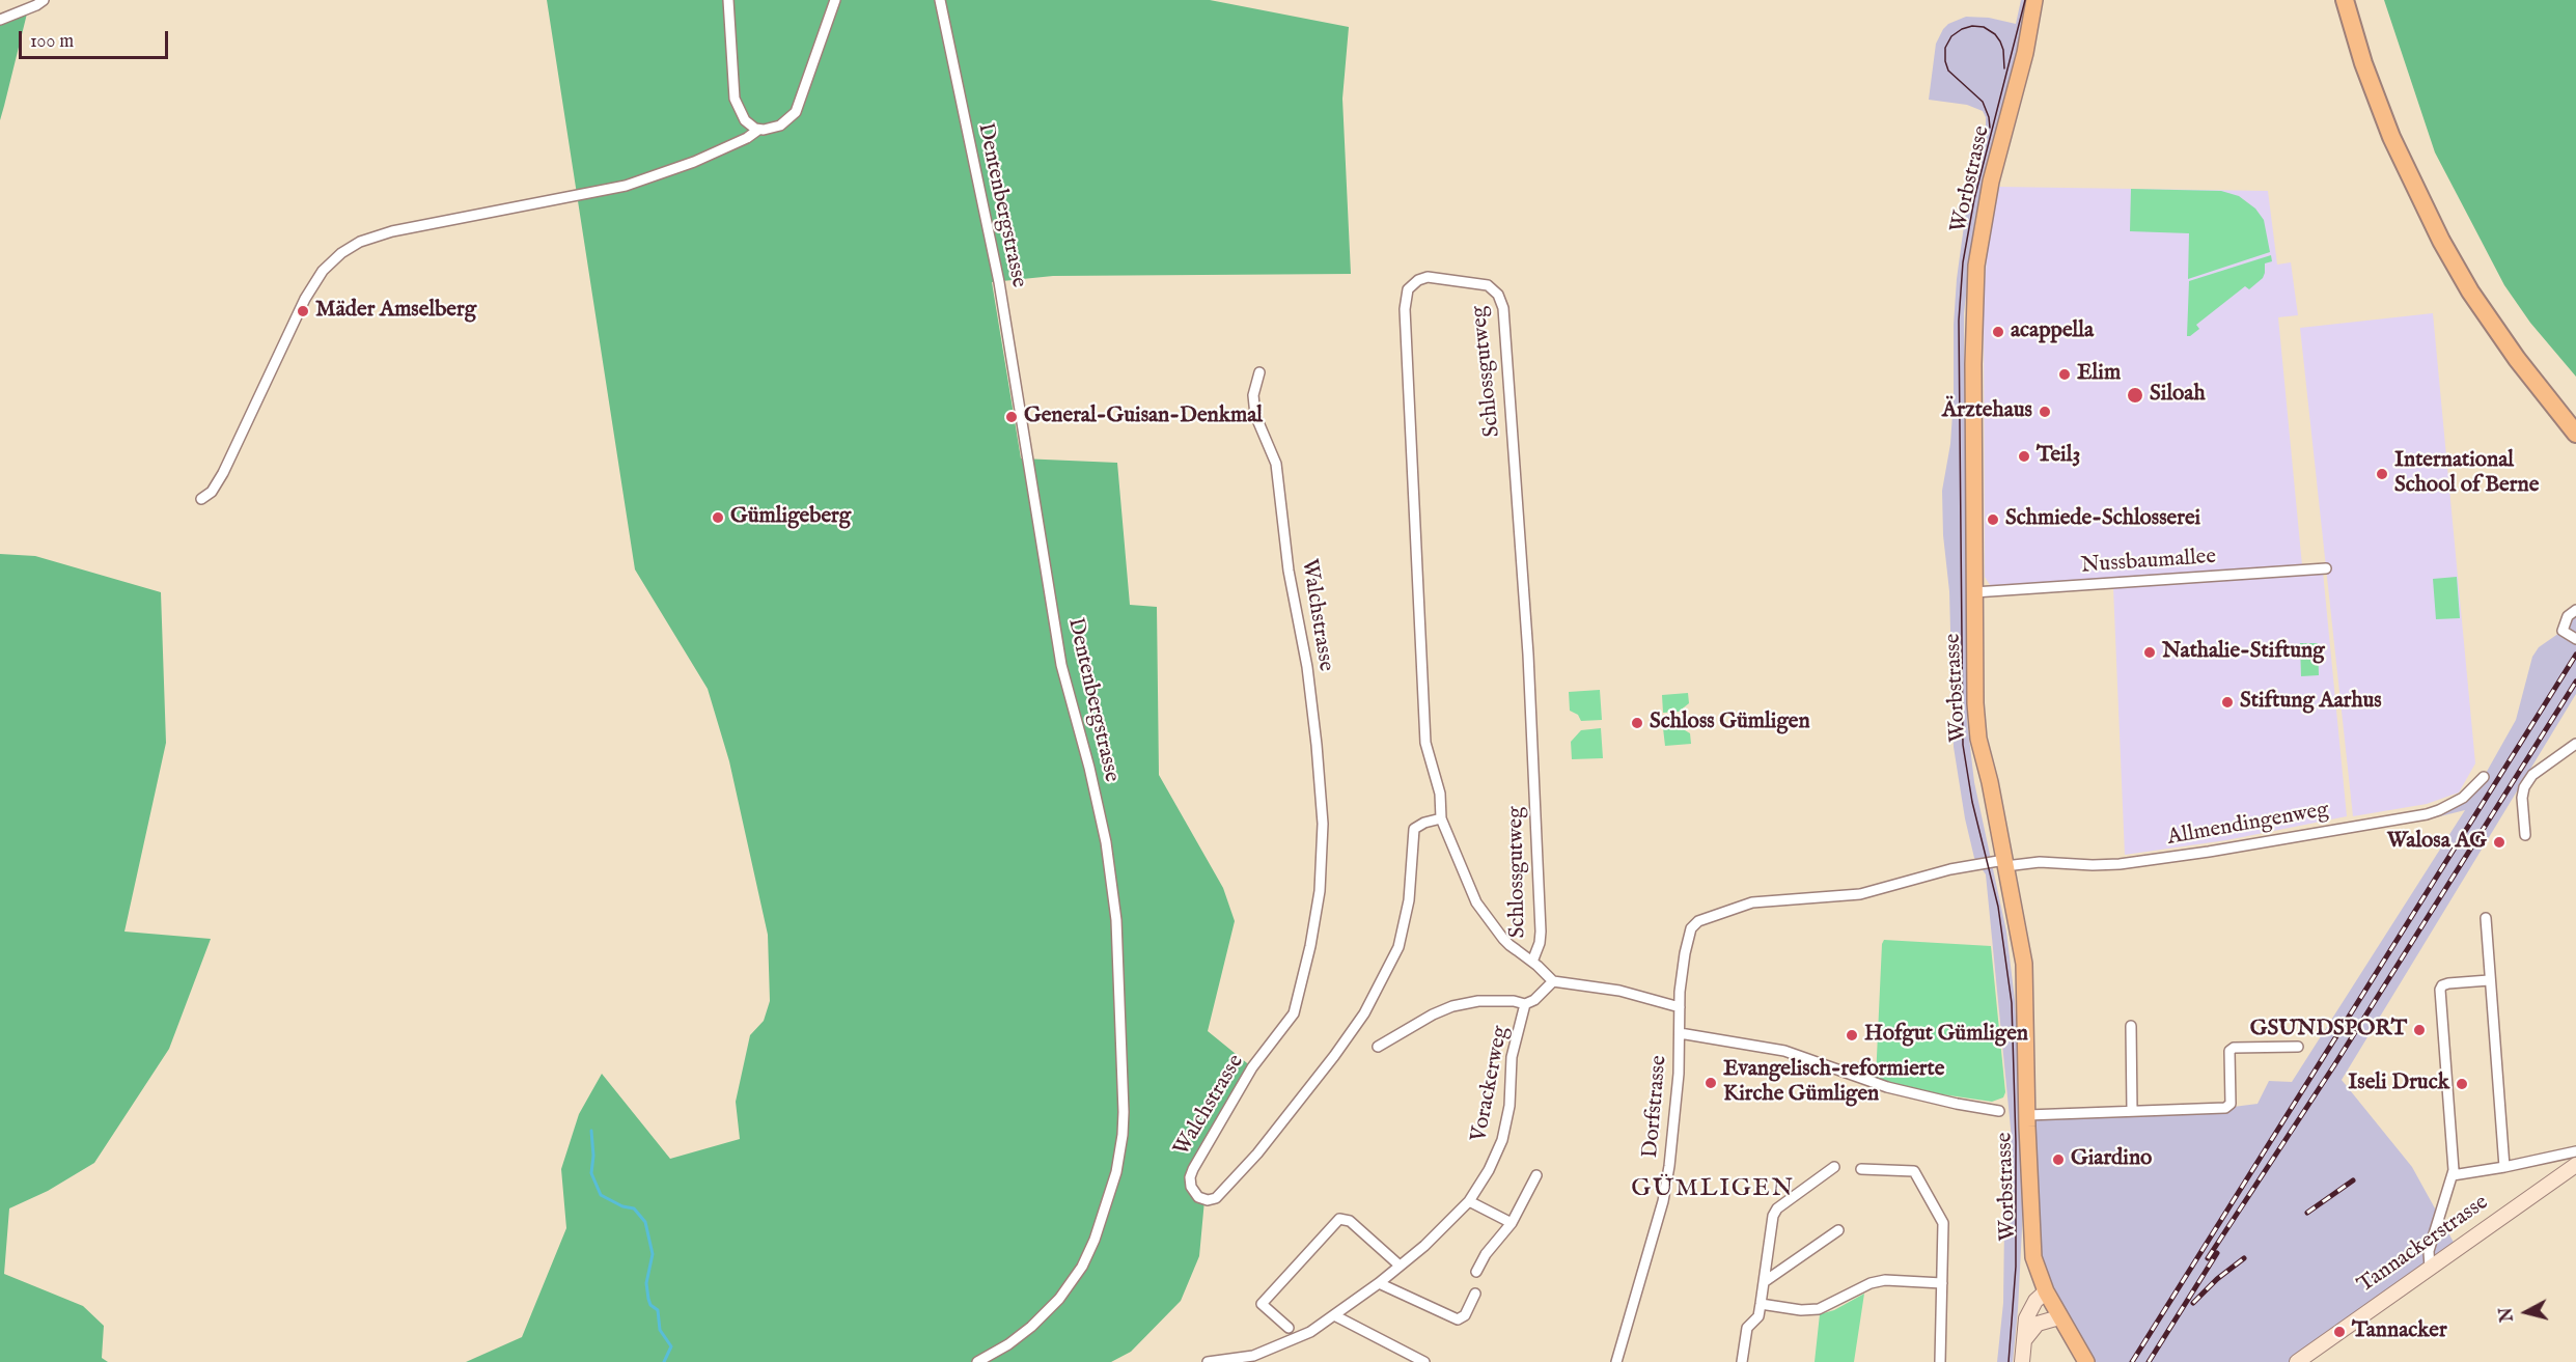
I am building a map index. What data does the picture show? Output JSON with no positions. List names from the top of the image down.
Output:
{
  "streets": {
    "main road": ["Worbstrasse"],
    "street": [
      "Dentenbergstrasse",
      "Schlossgutweg",
      "Nussbaumallee",
      "Walchstrasse",
      "Allmendingenweg",
      "Vorackerweg",
      "Dorfstrasse",
      "Tannackerstrasse"
    ]
  },
  "crossings": [
    ["Worbstrasse", "Nussbaumallee"],
    ["Worbstrasse", "Allmendingenweg"],
    ["Schlossgutweg", "Walchstrasse"],
    ["Allmendingenweg", "Dorfstrasse"]
  ],
  "districts": ["GÜMLIGEN"],
  "places": [
    "Mäder Amselberg",
    "acappella",
    "Elim",
    "Siloah",
    "Ärztehaus",
    "General-Guisan-Denkmal",
    "Teil3",
    "International School of Berne",
    "Gümligeberg",
    "Schmiede-Schlosserei",
    "Nathalie-Stiftung",
    "Stiftung Aarhus",
    "Schloss Gümligen",
    "Walosa AG",
    "GSUNDSPORT",
    "Hofgut Gümligen",
    "Evangelisch-reformierte Kirche Gümligen",
    "Iseli Druck",
    "Giardino",
    "Tannacker"
  ],
  "scale_bar": "100 m",
  "north": "left"
}
